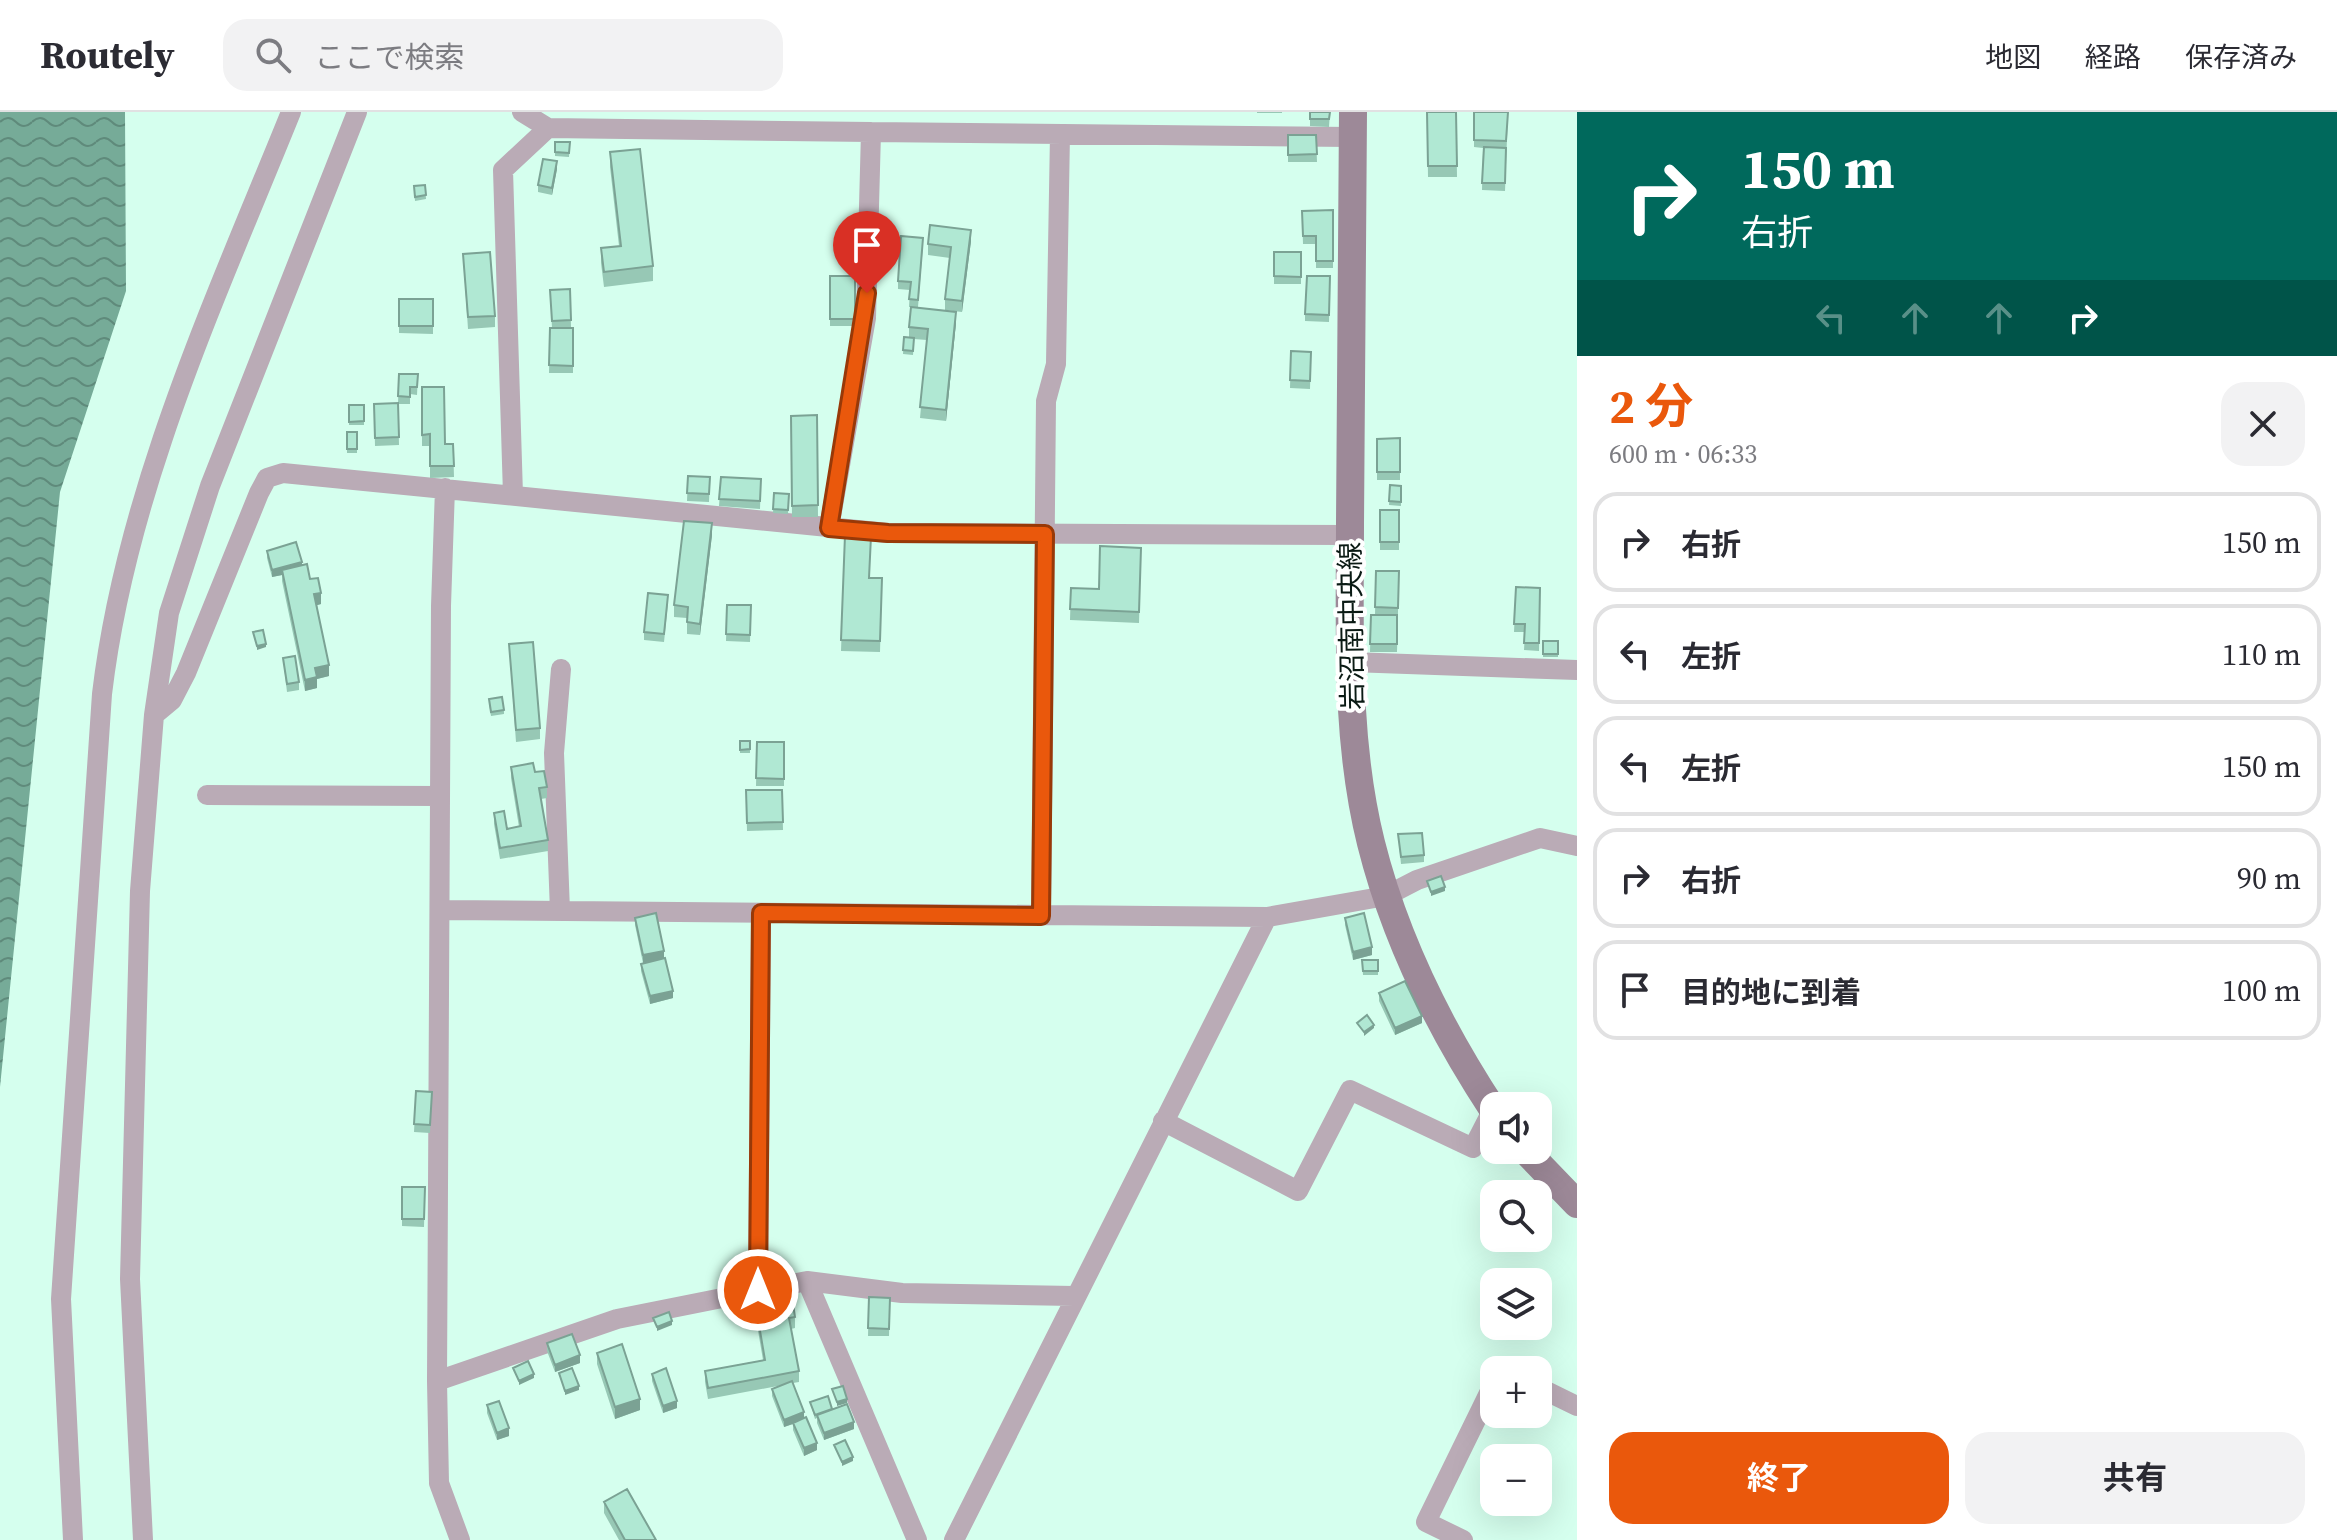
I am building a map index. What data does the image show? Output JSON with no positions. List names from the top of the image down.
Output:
{
  "streets": {
    "street": ["岩沼南中央線"]
  },
  "page": {
    "header": "Routely",
    "search": "ここで検索",
    "nav": ["地図", "経路", "保存済み"],
    "turn": ["150 m", "右折"],
    "heading": ["2 分", "600 m · 06:33"],
    "list": [
      {
        "name": "右折",
        "value": "150 m"
      },
      {
        "name": "左折",
        "value": "110 m"
      },
      {
        "name": "左折",
        "value": "150 m"
      },
      {
        "name": "右折",
        "value": "90 m"
      },
      {
        "name": "目的地に到着",
        "value": "100 m"
      }
    ],
    "map_buttons": ["+", "−"],
    "buttons": ["終了", "共有"]
  }
}
